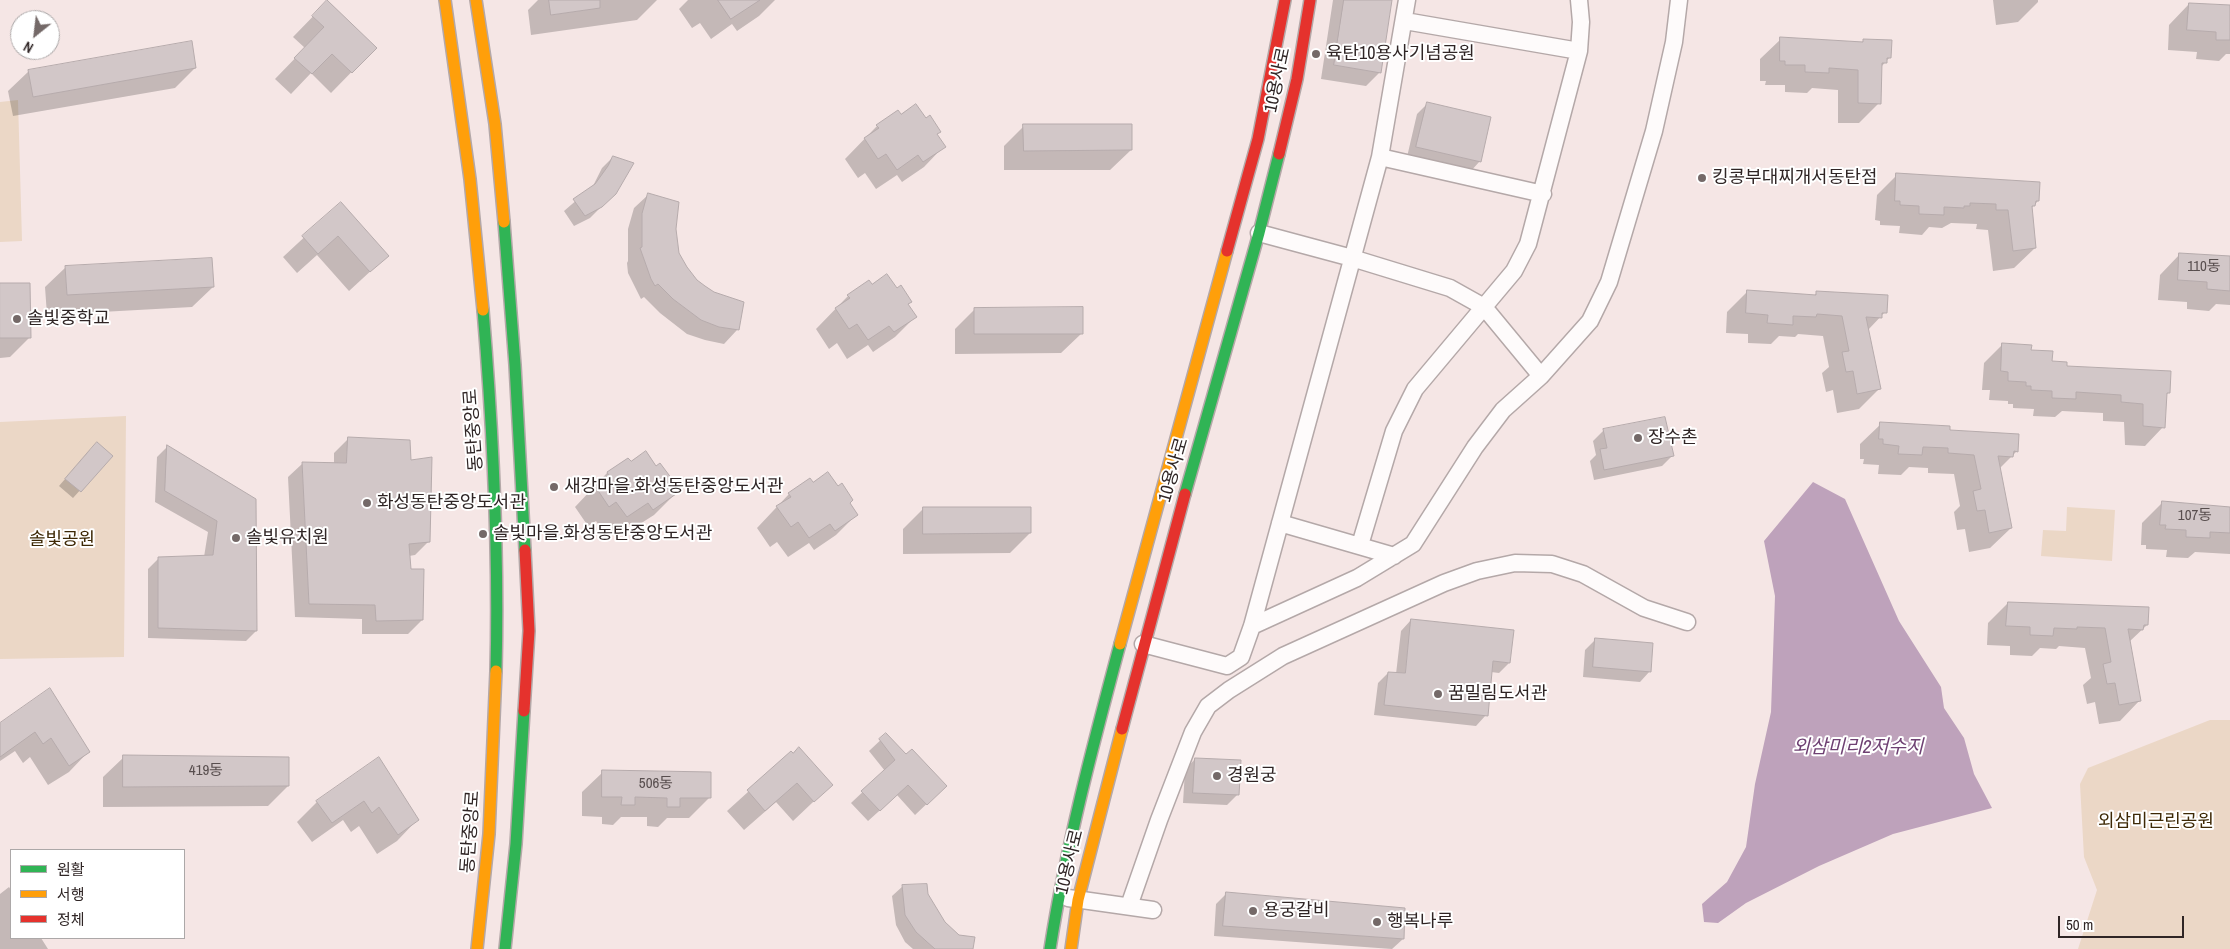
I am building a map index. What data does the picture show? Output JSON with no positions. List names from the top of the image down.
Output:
{
  "streets": {
    "street": ["10용사로", "동탄중앙로"]
  },
  "water": ["외삼미리2저수지"],
  "parks": ["솔빛공원", "외삼미근린공원"],
  "places": [
    "육탄10용사기념공원",
    "킹콩부대찌개서동탄점",
    "솔빛중학교",
    "장수촌",
    "새강마을.화성동탄중앙도서관",
    "화성동탄중앙도서관",
    "솔빛마을.화성동탄중앙도서관",
    "솔빛유치원",
    "꿈밀림도서관",
    "경원궁",
    "용궁갈비",
    "행복나루"
  ],
  "house_numbers": [
    "110동",
    "107동",
    "419동",
    "506동"
  ],
  "legend": ["원활", "서행", "정체"],
  "scale_bar": "50 m",
  "north": "bottom left"
}
